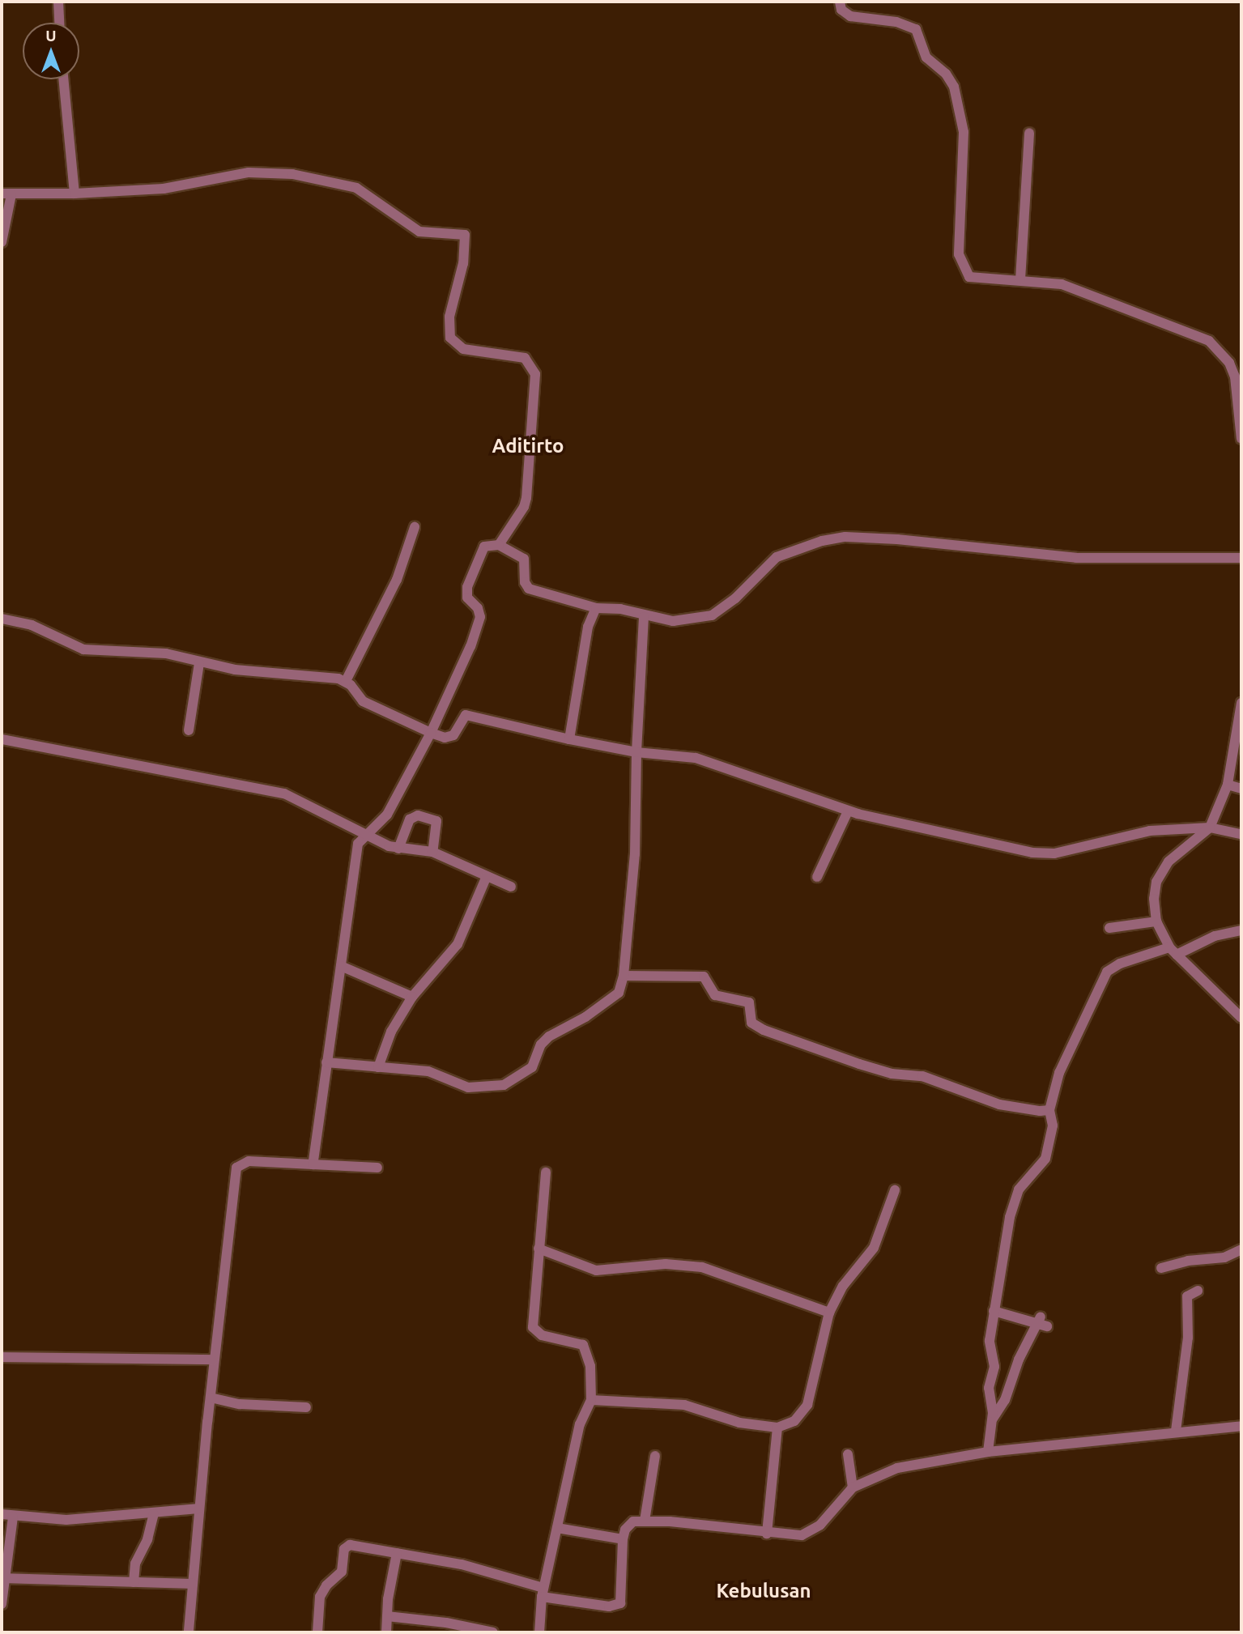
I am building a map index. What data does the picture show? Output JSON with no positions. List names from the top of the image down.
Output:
{
  "districts": ["Aditirto", "Kebulusan"],
  "north": "top"
}
